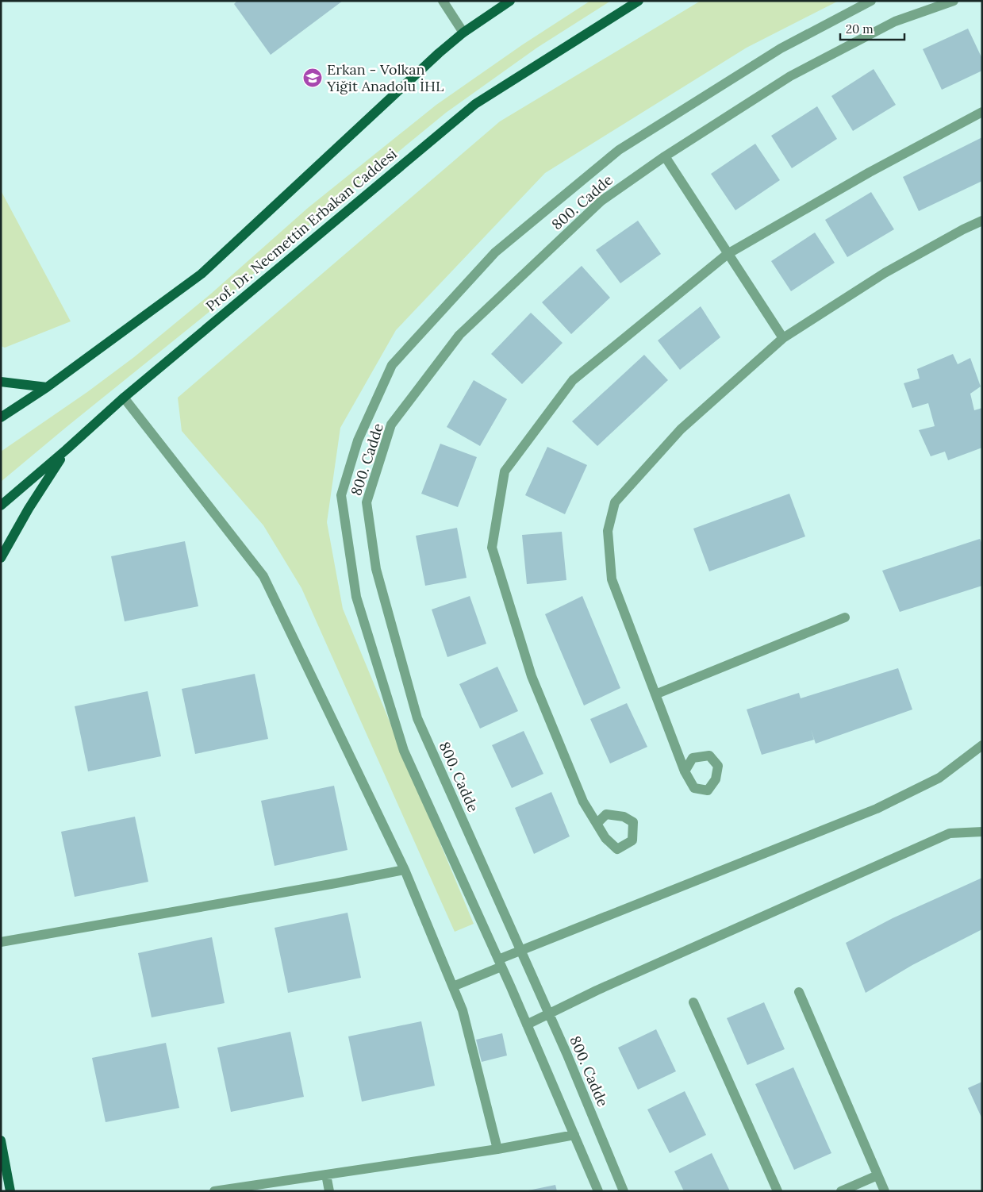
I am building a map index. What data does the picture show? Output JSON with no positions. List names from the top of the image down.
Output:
{
  "streets": {
    "main road": ["Prof. Dr. Necmettin Erbakan Caddesi"],
    "street": ["800. Cadde"]
  },
  "places": {
    "school or university": ["Erkan - Volkan Yiğit Anadolu İHL"]
  },
  "scale_bar": "20 m"
}
